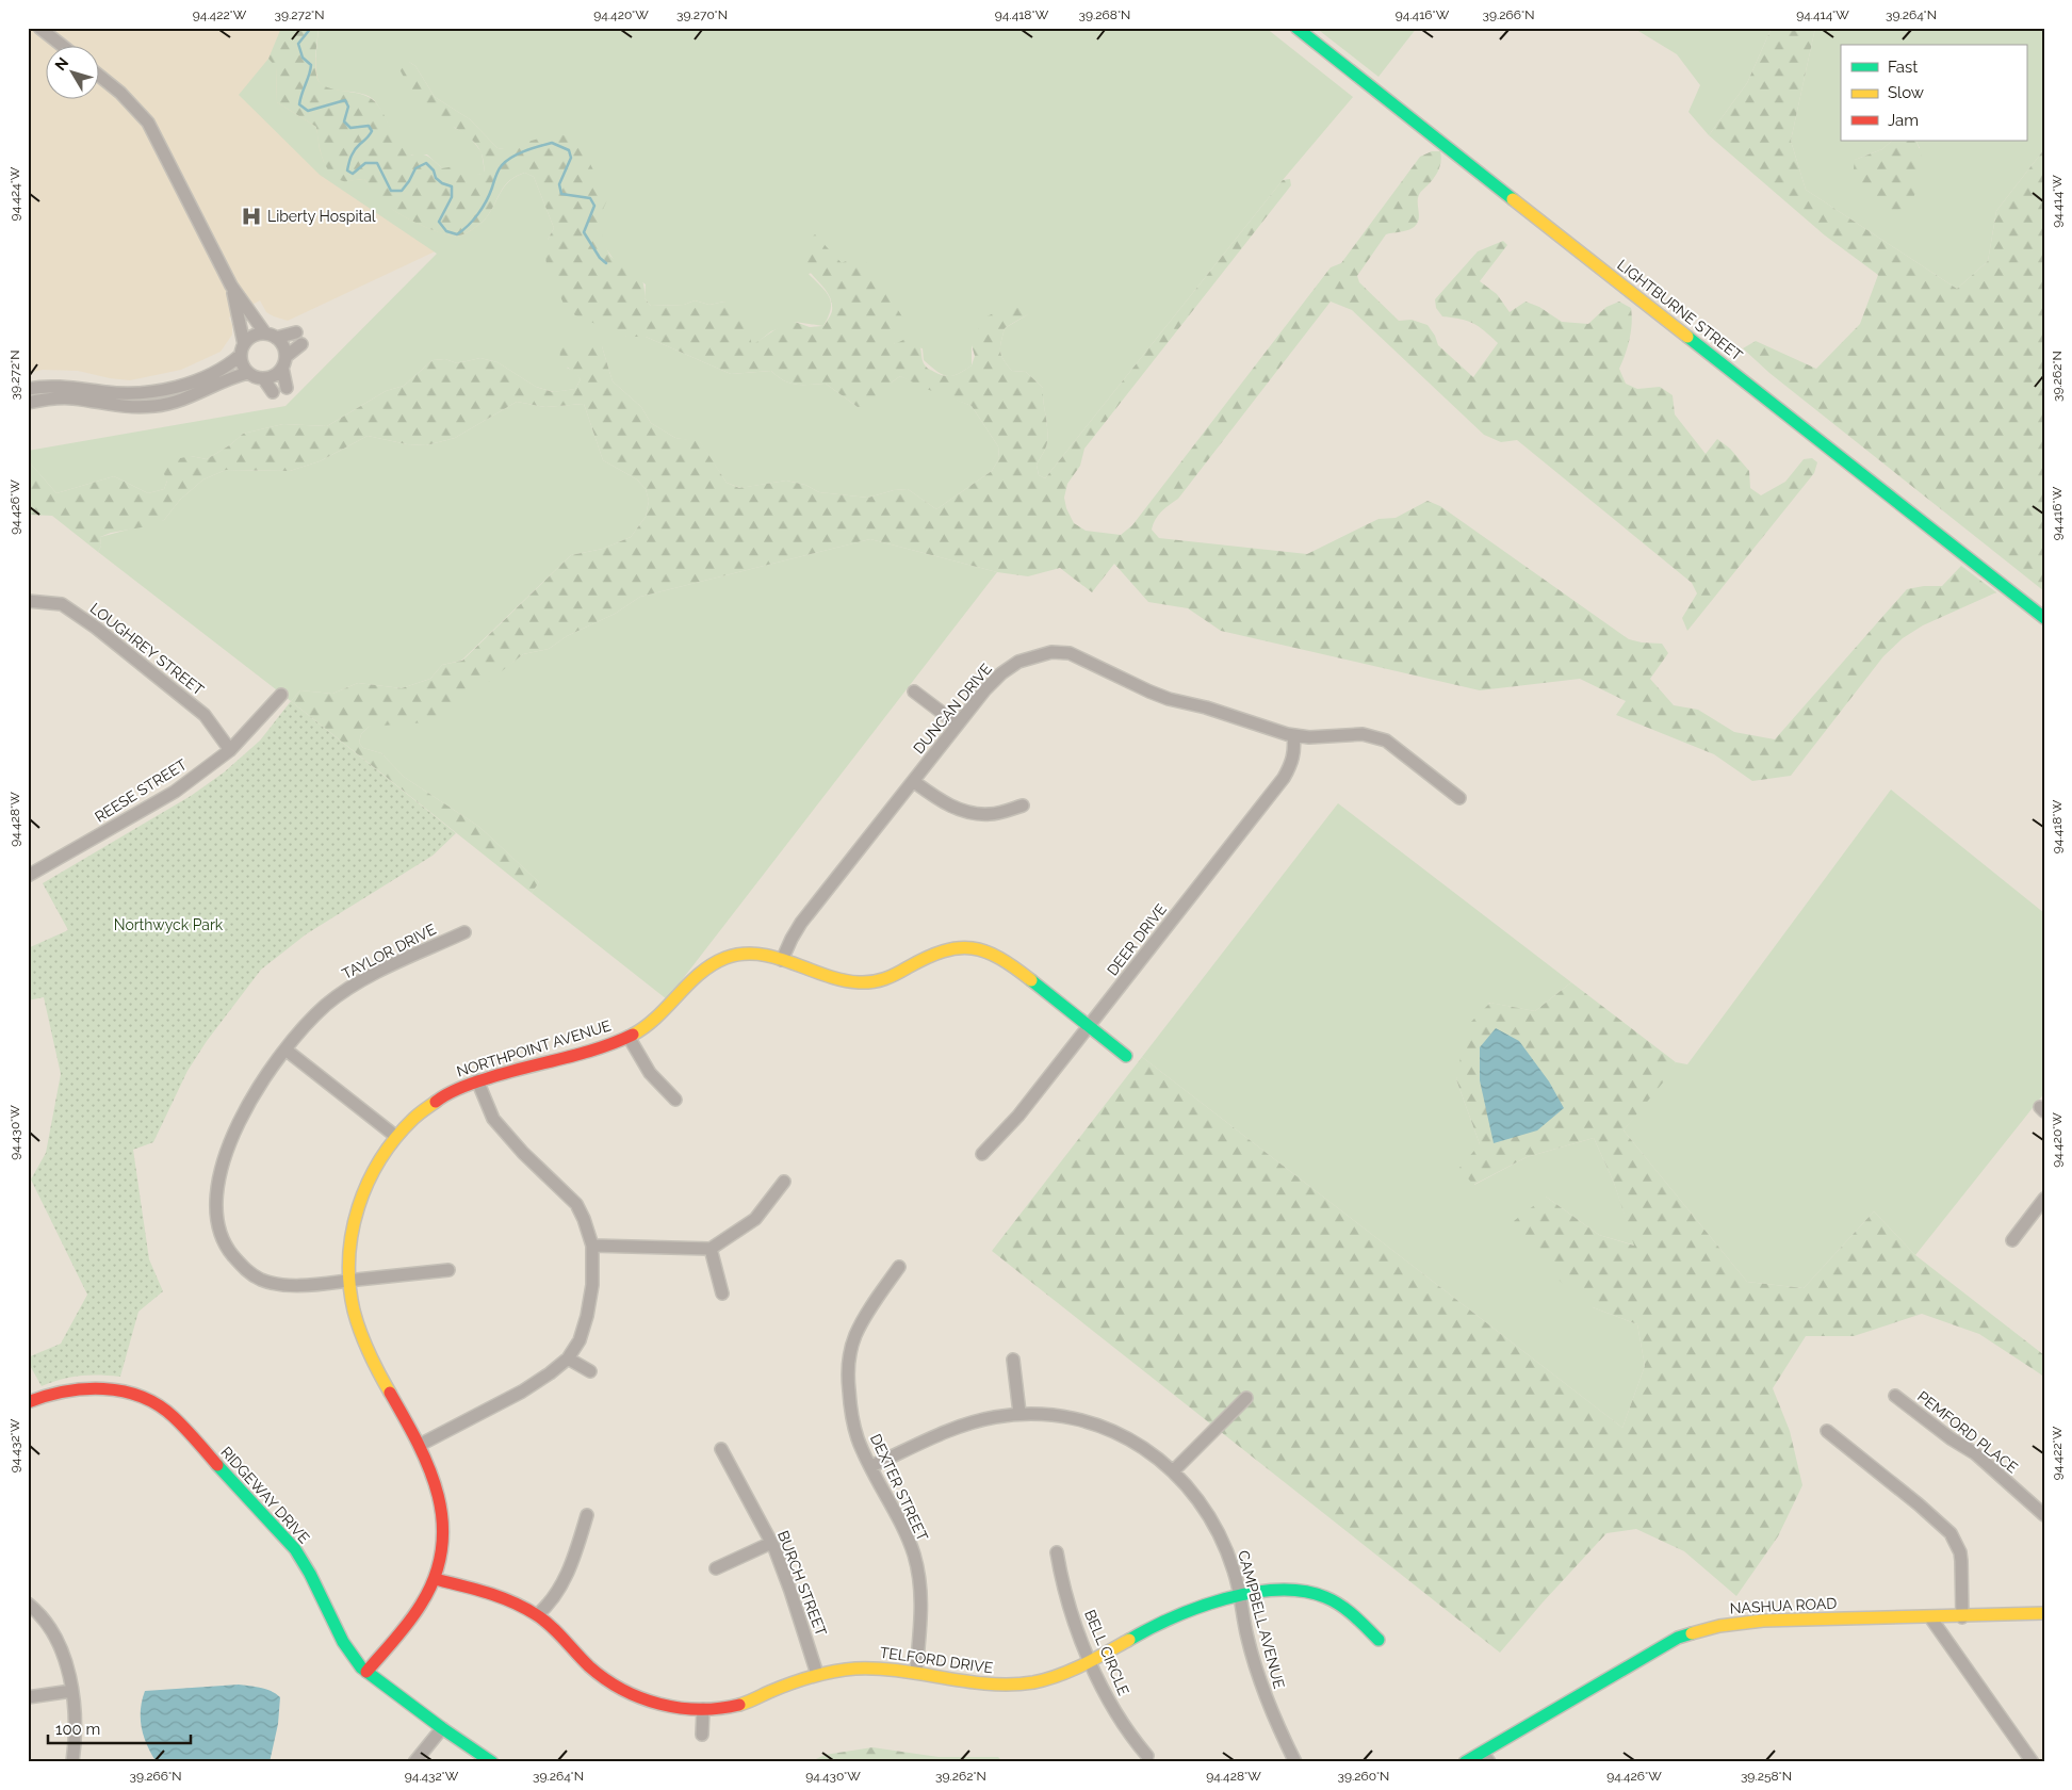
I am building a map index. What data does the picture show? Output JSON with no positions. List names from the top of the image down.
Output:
{
  "streets": {
    "street": [
      "LIGHTBURNE STREET",
      "LOUGHREY STREET",
      "DUNCAN DRIVE",
      "REESE STREET",
      "DEER DRIVE",
      "TAYLOR DRIVE",
      "NORTHPOINT AVENUE",
      "PEMFORD PLACE",
      "DEXTER STREET",
      "RIDGEWAY DRIVE",
      "BURCH STREET",
      "NASHUA ROAD",
      "CAMPBELL AVENUE",
      "BELL CIRCLE",
      "TELFORD DRIVE"
    ]
  },
  "crossings": [
    ["LOUGHREY STREET", "REESE STREET"],
    ["DUNCAN DRIVE", "DEER DRIVE"],
    ["DUNCAN DRIVE", "NORTHPOINT AVENUE"],
    ["DEER DRIVE", "NORTHPOINT AVENUE"],
    ["TAYLOR DRIVE", "NORTHPOINT AVENUE"],
    ["NORTHPOINT AVENUE", "RIDGEWAY DRIVE"],
    ["NORTHPOINT AVENUE", "TELFORD DRIVE"],
    ["DEXTER STREET", "CAMPBELL AVENUE"],
    ["DEXTER STREET", "TELFORD DRIVE"],
    ["BURCH STREET", "TELFORD DRIVE"],
    ["CAMPBELL AVENUE", "TELFORD DRIVE"],
    ["BELL CIRCLE", "TELFORD DRIVE"]
  ],
  "parks": ["Northwyck Park"],
  "places": {
    "hospital": ["Liberty Hospital"]
  },
  "legend": ["Fast", "Slow", "Jam"],
  "scale_bar": "100 m",
  "north": "top left",
  "coordinates": [
    "94.422°W",
    "39.272°N",
    "94.420°W",
    "39.270°N",
    "94.418°W",
    "39.268°N",
    "94.416°W",
    "39.266°N",
    "94.414°W",
    "39.264°N",
    "94.424°W",
    "39.262°N",
    "94.426°W",
    "94.428°W",
    "94.430°W",
    "94.432°W",
    "39.260°N",
    "39.258°N"
  ]
}
